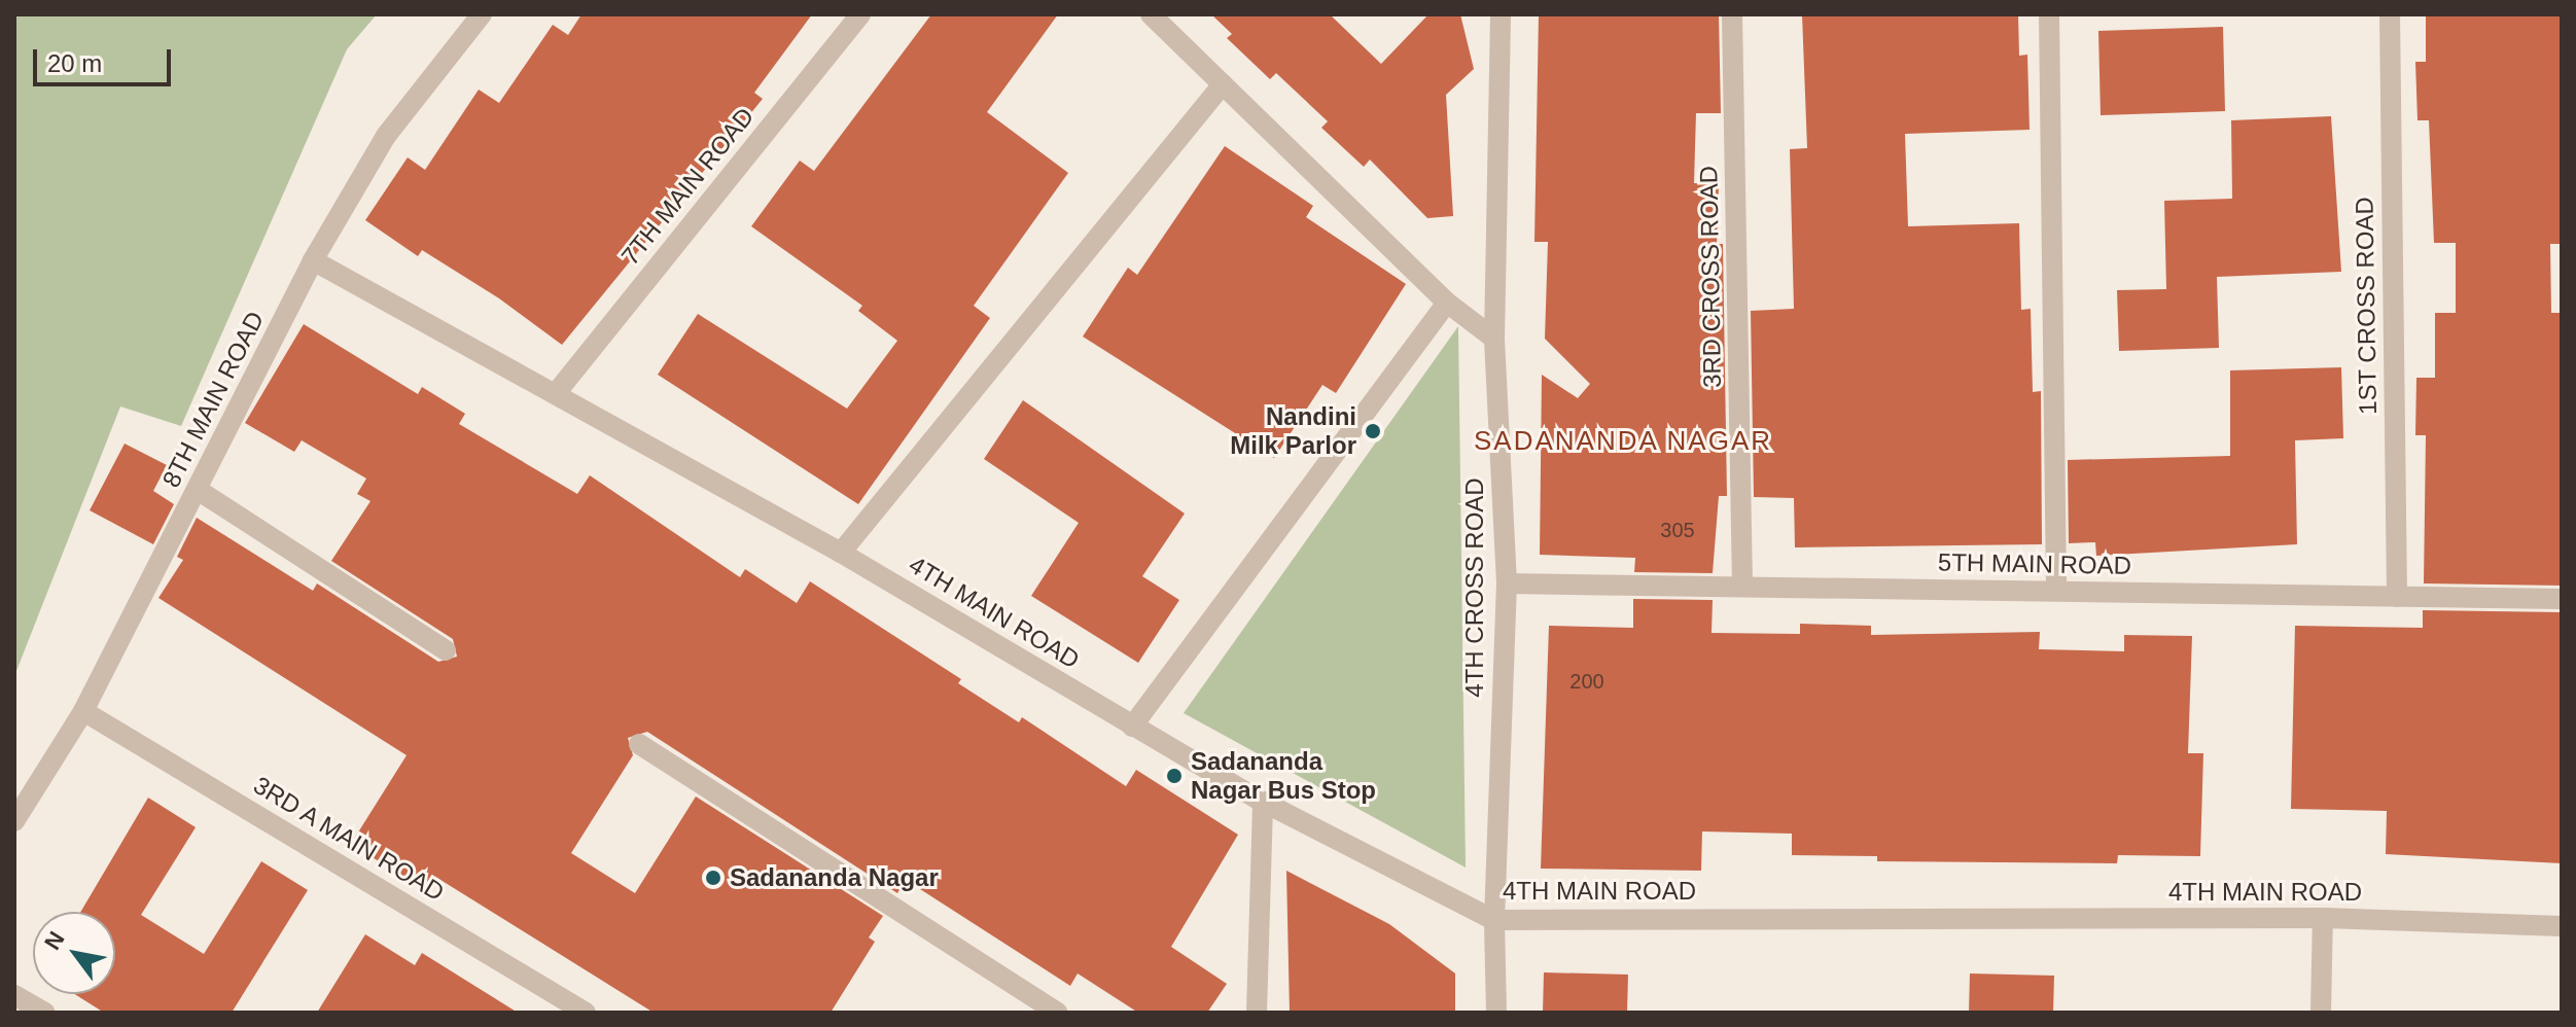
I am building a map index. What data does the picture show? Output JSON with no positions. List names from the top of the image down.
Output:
{
  "streets": {
    "street": [
      "7TH MAIN ROAD",
      "3RD CROSS ROAD",
      "1ST CROSS ROAD",
      "8TH MAIN ROAD",
      "5TH MAIN ROAD",
      "4TH CROSS ROAD",
      "4TH MAIN ROAD",
      "3RD A MAIN ROAD"
    ]
  },
  "crossings": [
    ["7TH MAIN ROAD", "4TH MAIN ROAD"],
    ["3RD CROSS ROAD", "5TH MAIN ROAD"],
    ["1ST CROSS ROAD", "5TH MAIN ROAD"],
    ["8TH MAIN ROAD", "4TH MAIN ROAD"],
    ["8TH MAIN ROAD", "3RD A MAIN ROAD"],
    ["5TH MAIN ROAD", "4TH CROSS ROAD"],
    ["4TH CROSS ROAD", "4TH MAIN ROAD"]
  ],
  "districts": ["SADANANDA NAGAR"],
  "places": ["Nandini Milk Parlor", "Sadananda Nagar Bus Stop", "Sadananda Nagar"],
  "house_numbers": ["305", "200"],
  "scale_bar": "20 m",
  "north": "top left"
}
